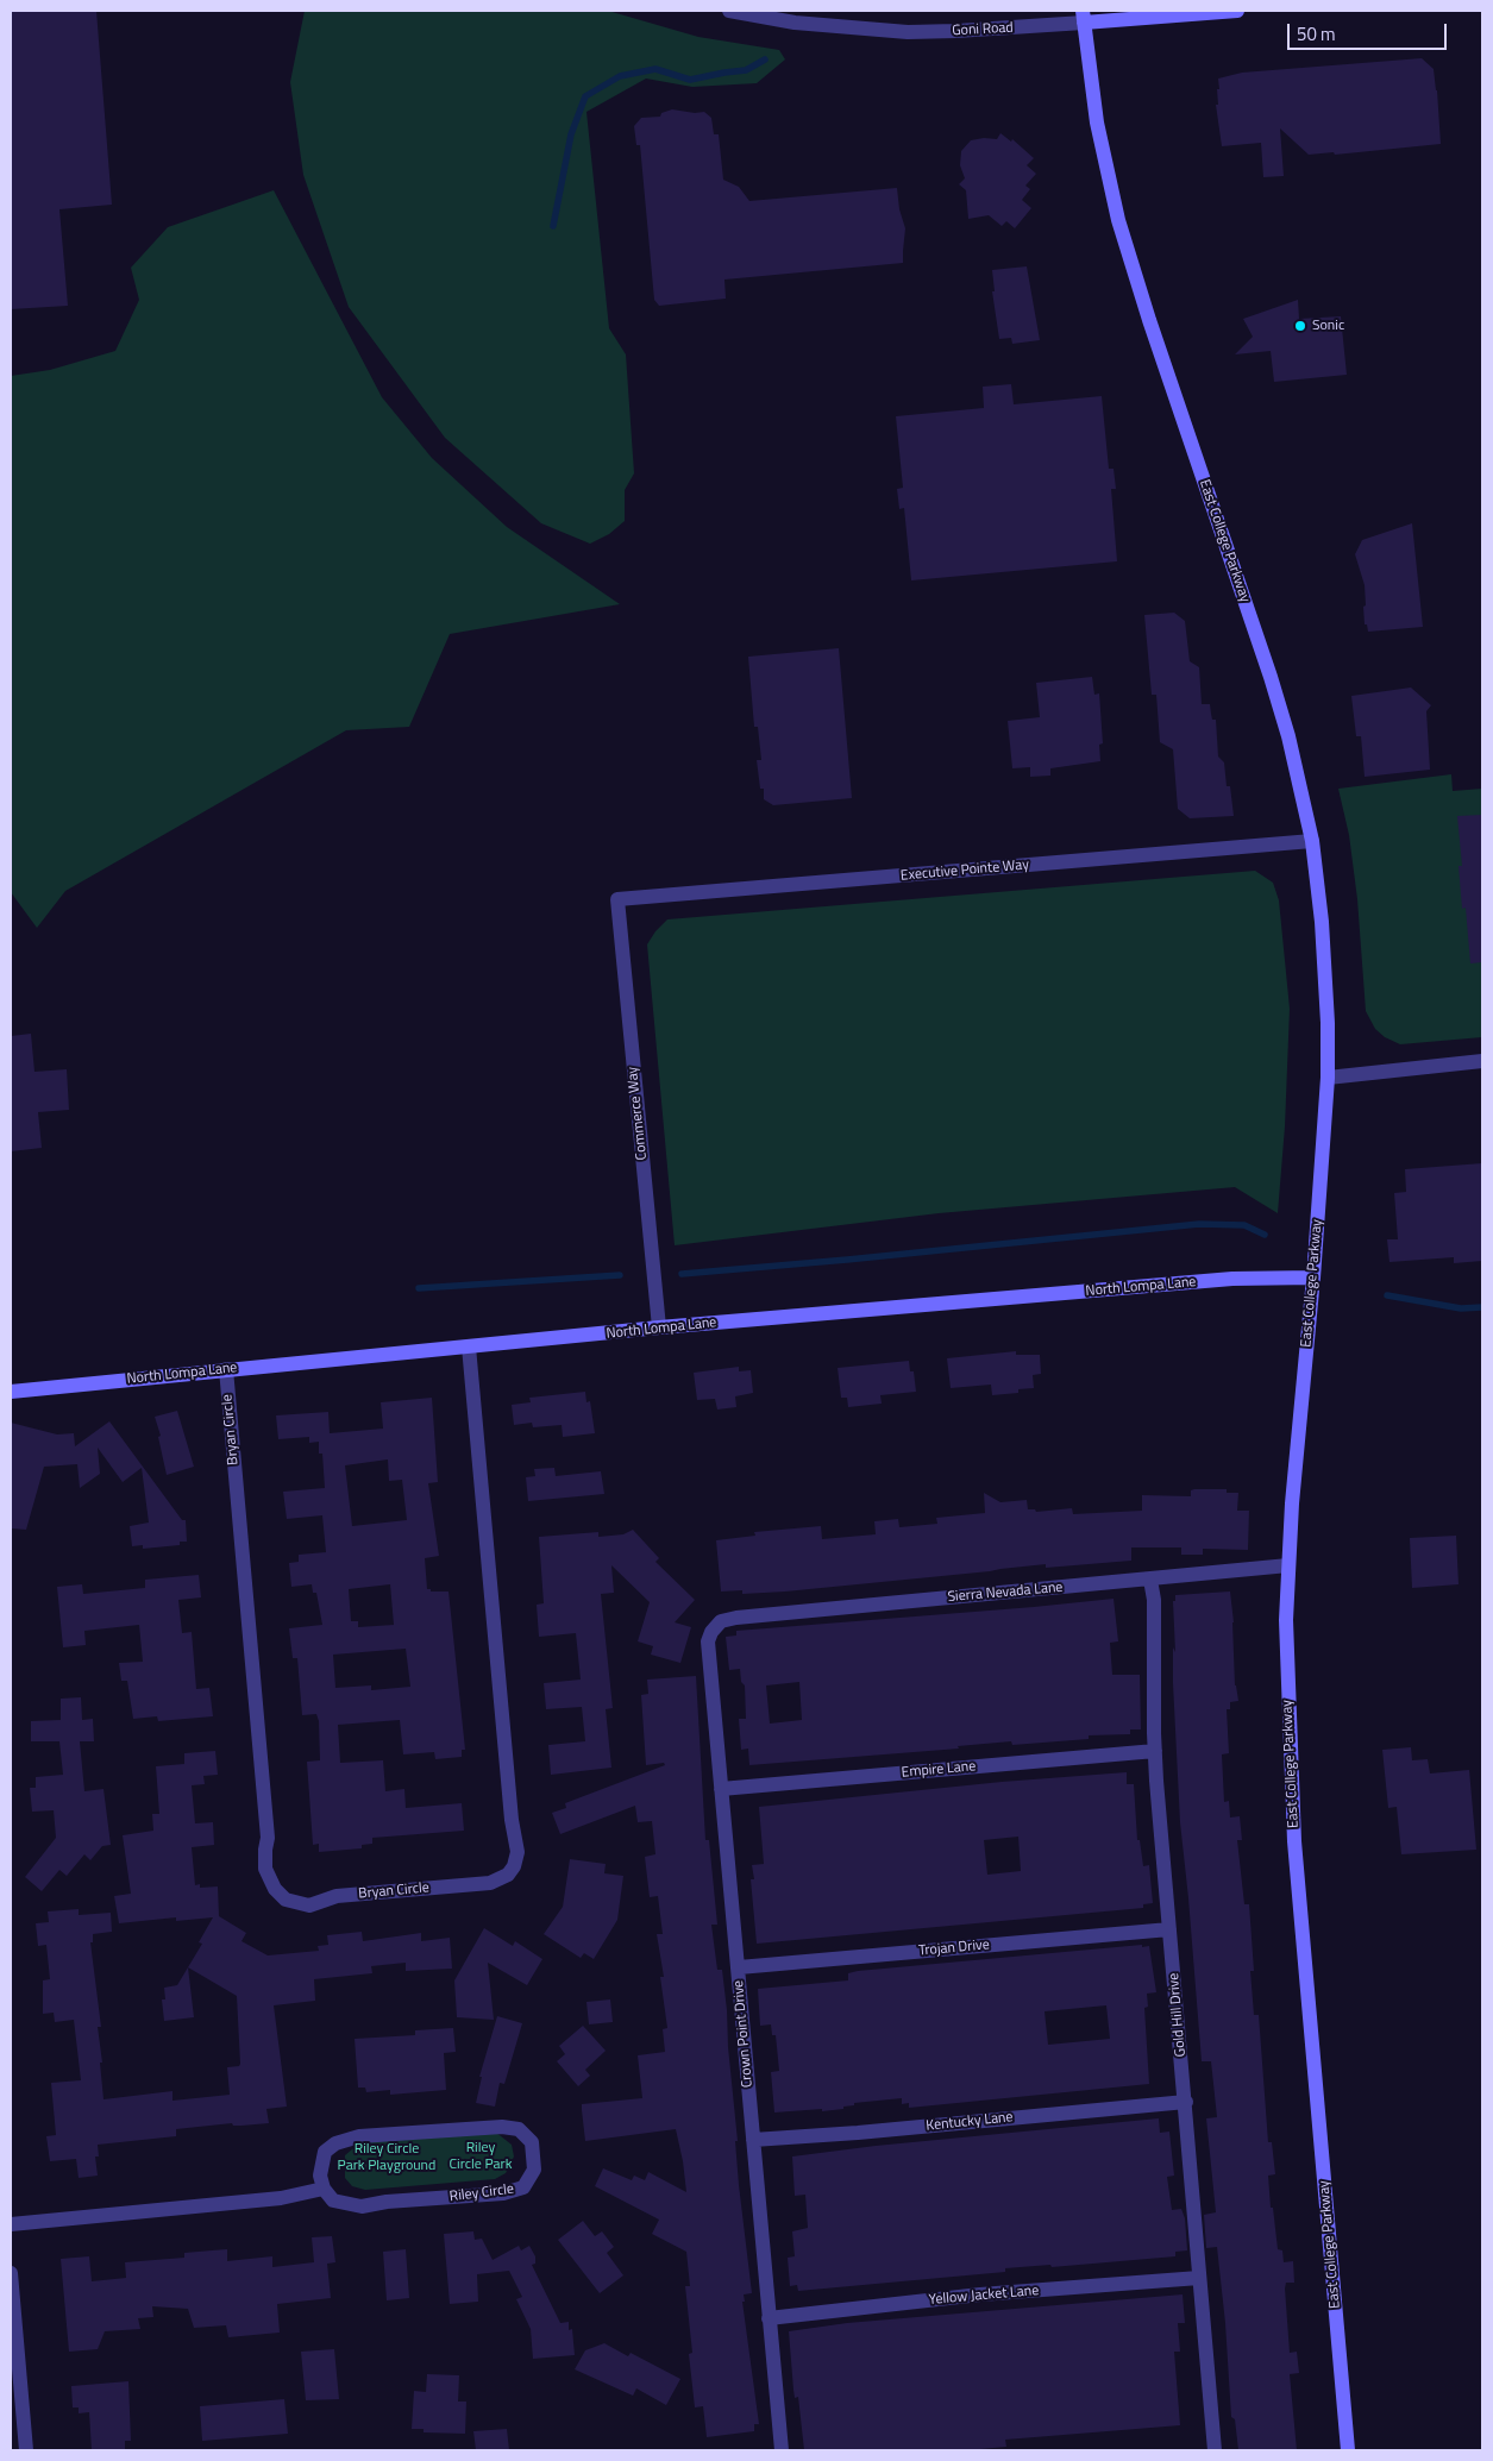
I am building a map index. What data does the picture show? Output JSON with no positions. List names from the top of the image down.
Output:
{
  "streets": {
    "main road": ["Goni Road", "East College Parkway", "North Lompa Lane"],
    "street": [
      "Executive Pointe Way",
      "Commerce Way",
      "Bryan Circle",
      "Sierra Nevada Lane",
      "Empire Lane",
      "Trojan Drive",
      "Gold Hill Drive",
      "Crown Point Drive",
      "Kentucky Lane",
      "Riley Circle",
      "Yellow Jacket Lane"
    ]
  },
  "crossings": [
    ["Goni Road", "East College Parkway"],
    ["East College Parkway", "Executive Pointe Way"],
    ["East College Parkway", "North Lompa Lane"],
    ["East College Parkway", "Sierra Nevada Lane"],
    ["Executive Pointe Way", "Commerce Way"],
    ["Commerce Way", "North Lompa Lane"],
    ["North Lompa Lane", "Bryan Circle"],
    ["Sierra Nevada Lane", "Gold Hill Drive"],
    ["Sierra Nevada Lane", "Crown Point Drive"],
    ["Empire Lane", "Gold Hill Drive"],
    ["Empire Lane", "Crown Point Drive"],
    ["Trojan Drive", "Gold Hill Drive"],
    ["Trojan Drive", "Crown Point Drive"],
    ["Gold Hill Drive", "Kentucky Lane"],
    ["Gold Hill Drive", "Yellow Jacket Lane"],
    ["Crown Point Drive", "Kentucky Lane"],
    ["Crown Point Drive", "Yellow Jacket Lane"]
  ],
  "parks": ["Riley Circle Park", "Riley Circle Park Playground"],
  "places": ["Sonic"],
  "scale_bar": "50 m"
}
